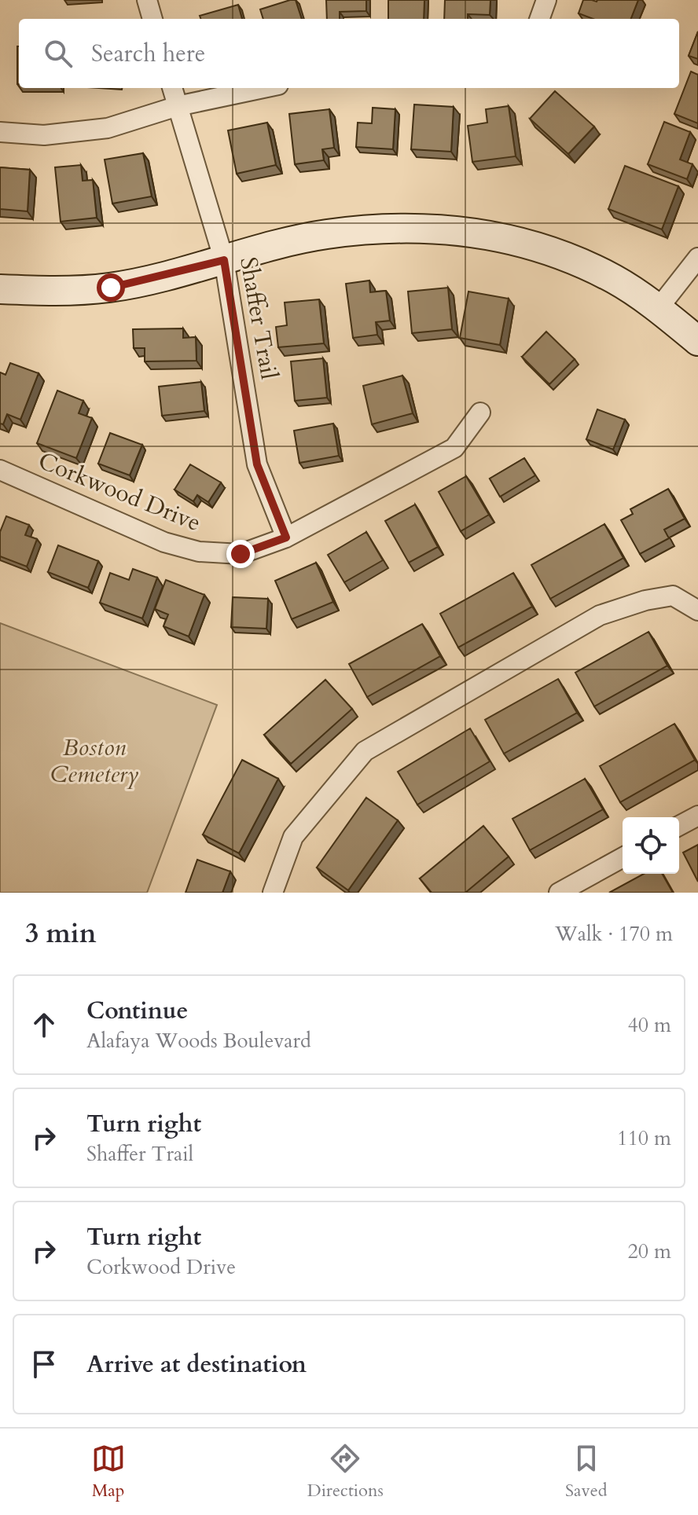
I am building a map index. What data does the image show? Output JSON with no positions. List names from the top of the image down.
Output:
{
  "streets": {
    "street": ["Shaffer Trail", "Corkwood Drive"]
  },
  "crossings": [
    ["Shaffer Trail", "Corkwood Drive"]
  ],
  "parks": ["Boston Cemetery"],
  "page": {
    "search": "Search here",
    "heading": ["3 min", "Walk · 170 m"],
    "list": [
      ["Continue", "Alafaya Woods Boulevard", "40 m"],
      ["Turn right", "Shaffer Trail", "110 m"],
      ["Turn right", "Corkwood Drive", "20 m"],
      "Arrive at destination"
    ],
    "nav": ["Map", "Directions", "Saved"]
  }
}
